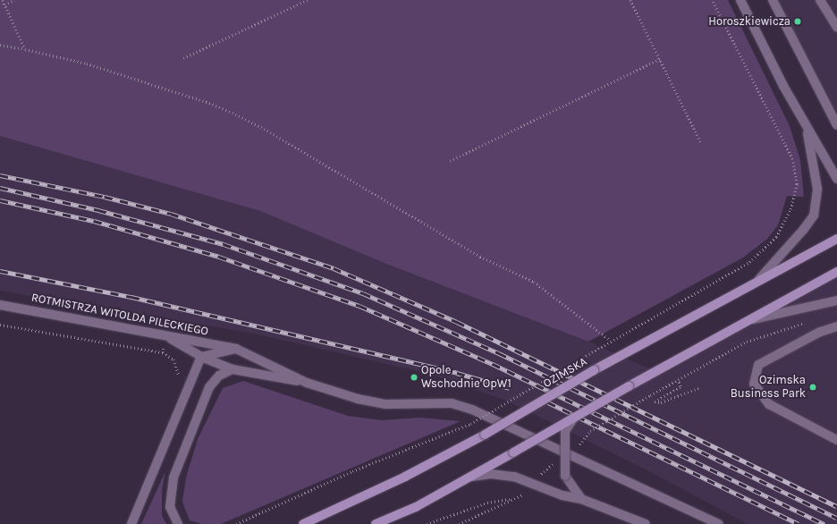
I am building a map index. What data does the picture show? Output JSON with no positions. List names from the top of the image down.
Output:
{
  "streets": {
    "main road": ["OZIMSKA"],
    "street": ["ROTMISTRZA WITOLDA PILECKIEGO"]
  },
  "places": ["Horoszkiewicza", "Opole Wschodnie OpW1", "Ozimska Business Park"]
}
